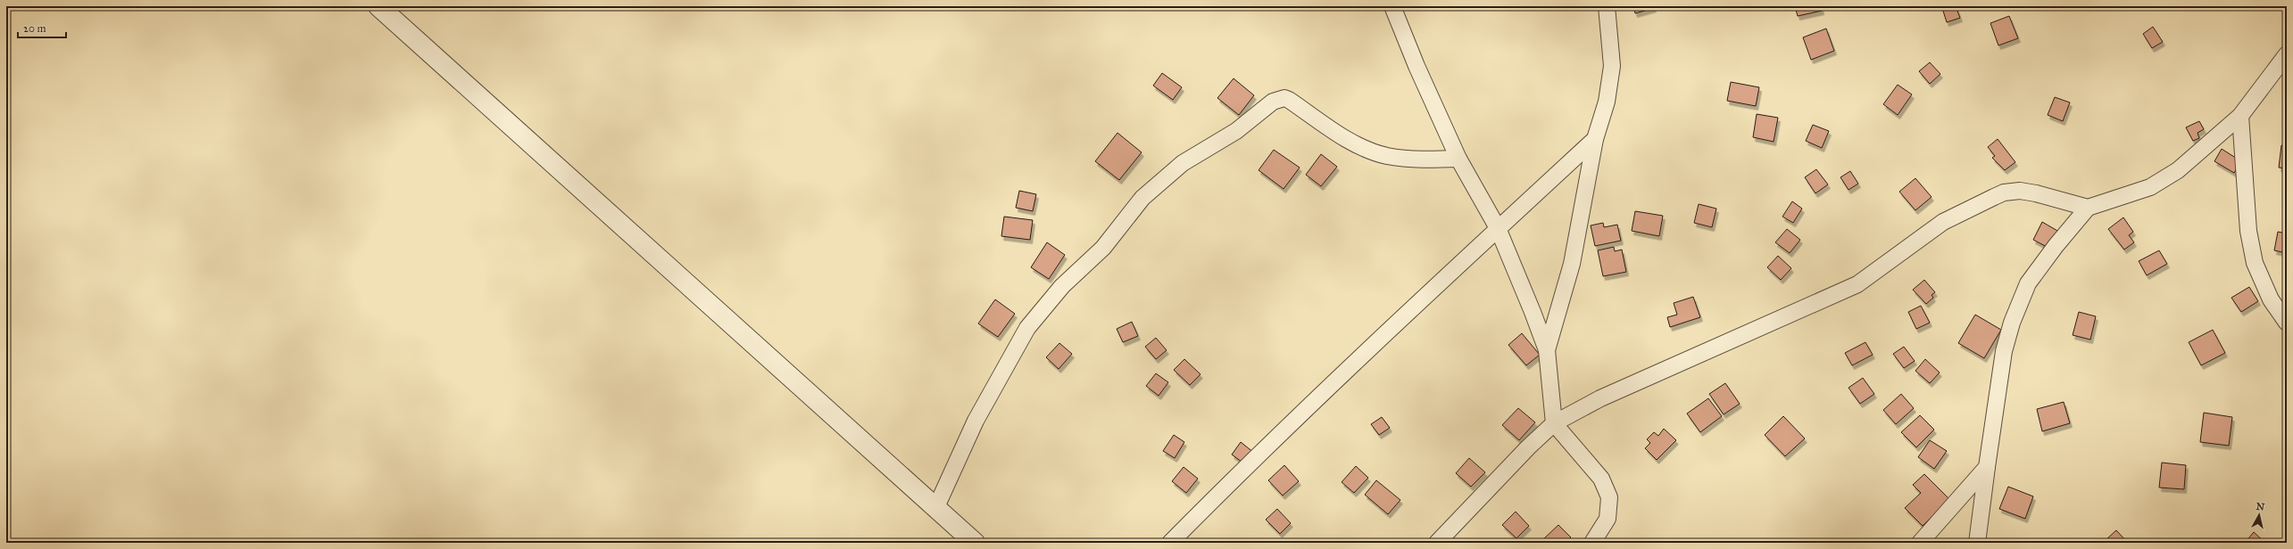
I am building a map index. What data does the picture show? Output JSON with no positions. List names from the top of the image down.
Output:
{
  "scale_bar": "20 m",
  "north": "top"
}
